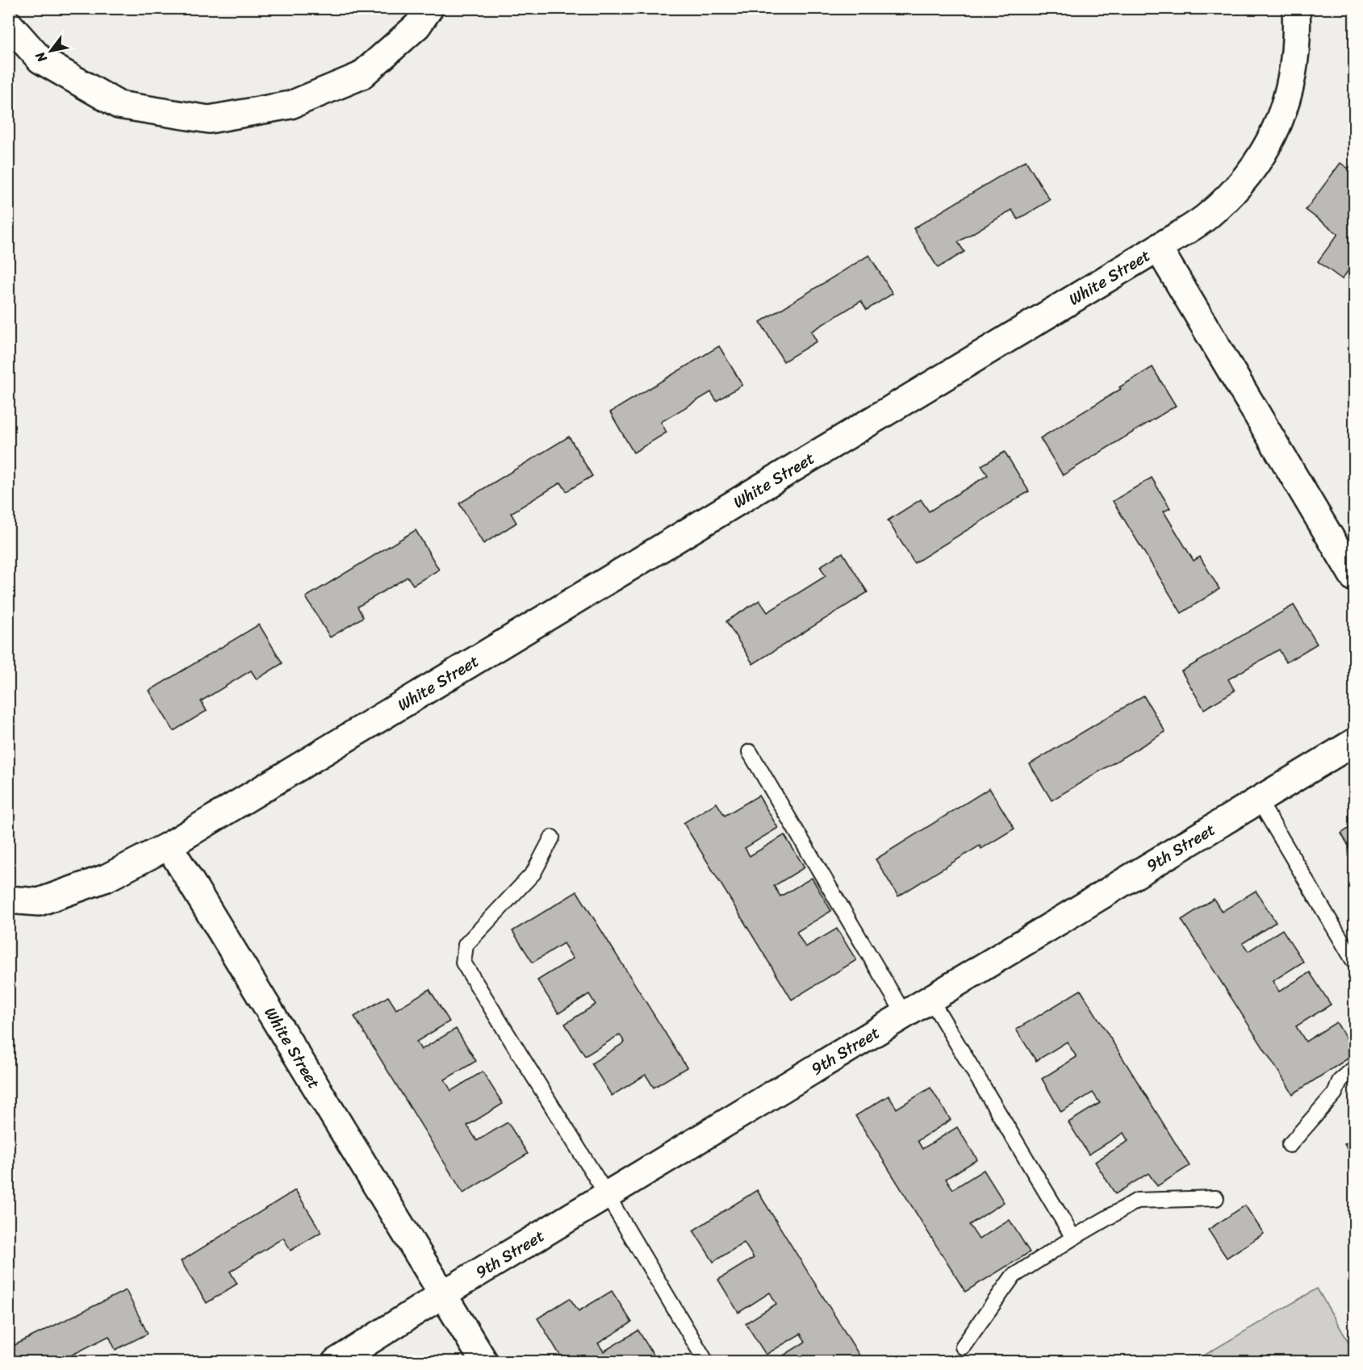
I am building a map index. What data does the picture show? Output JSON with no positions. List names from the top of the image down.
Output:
{
  "streets": {
    "street": ["White Street", "9th Street"]
  },
  "crossings": [
    ["White Street", "9th Street"]
  ],
  "north": "bottom left"
}
